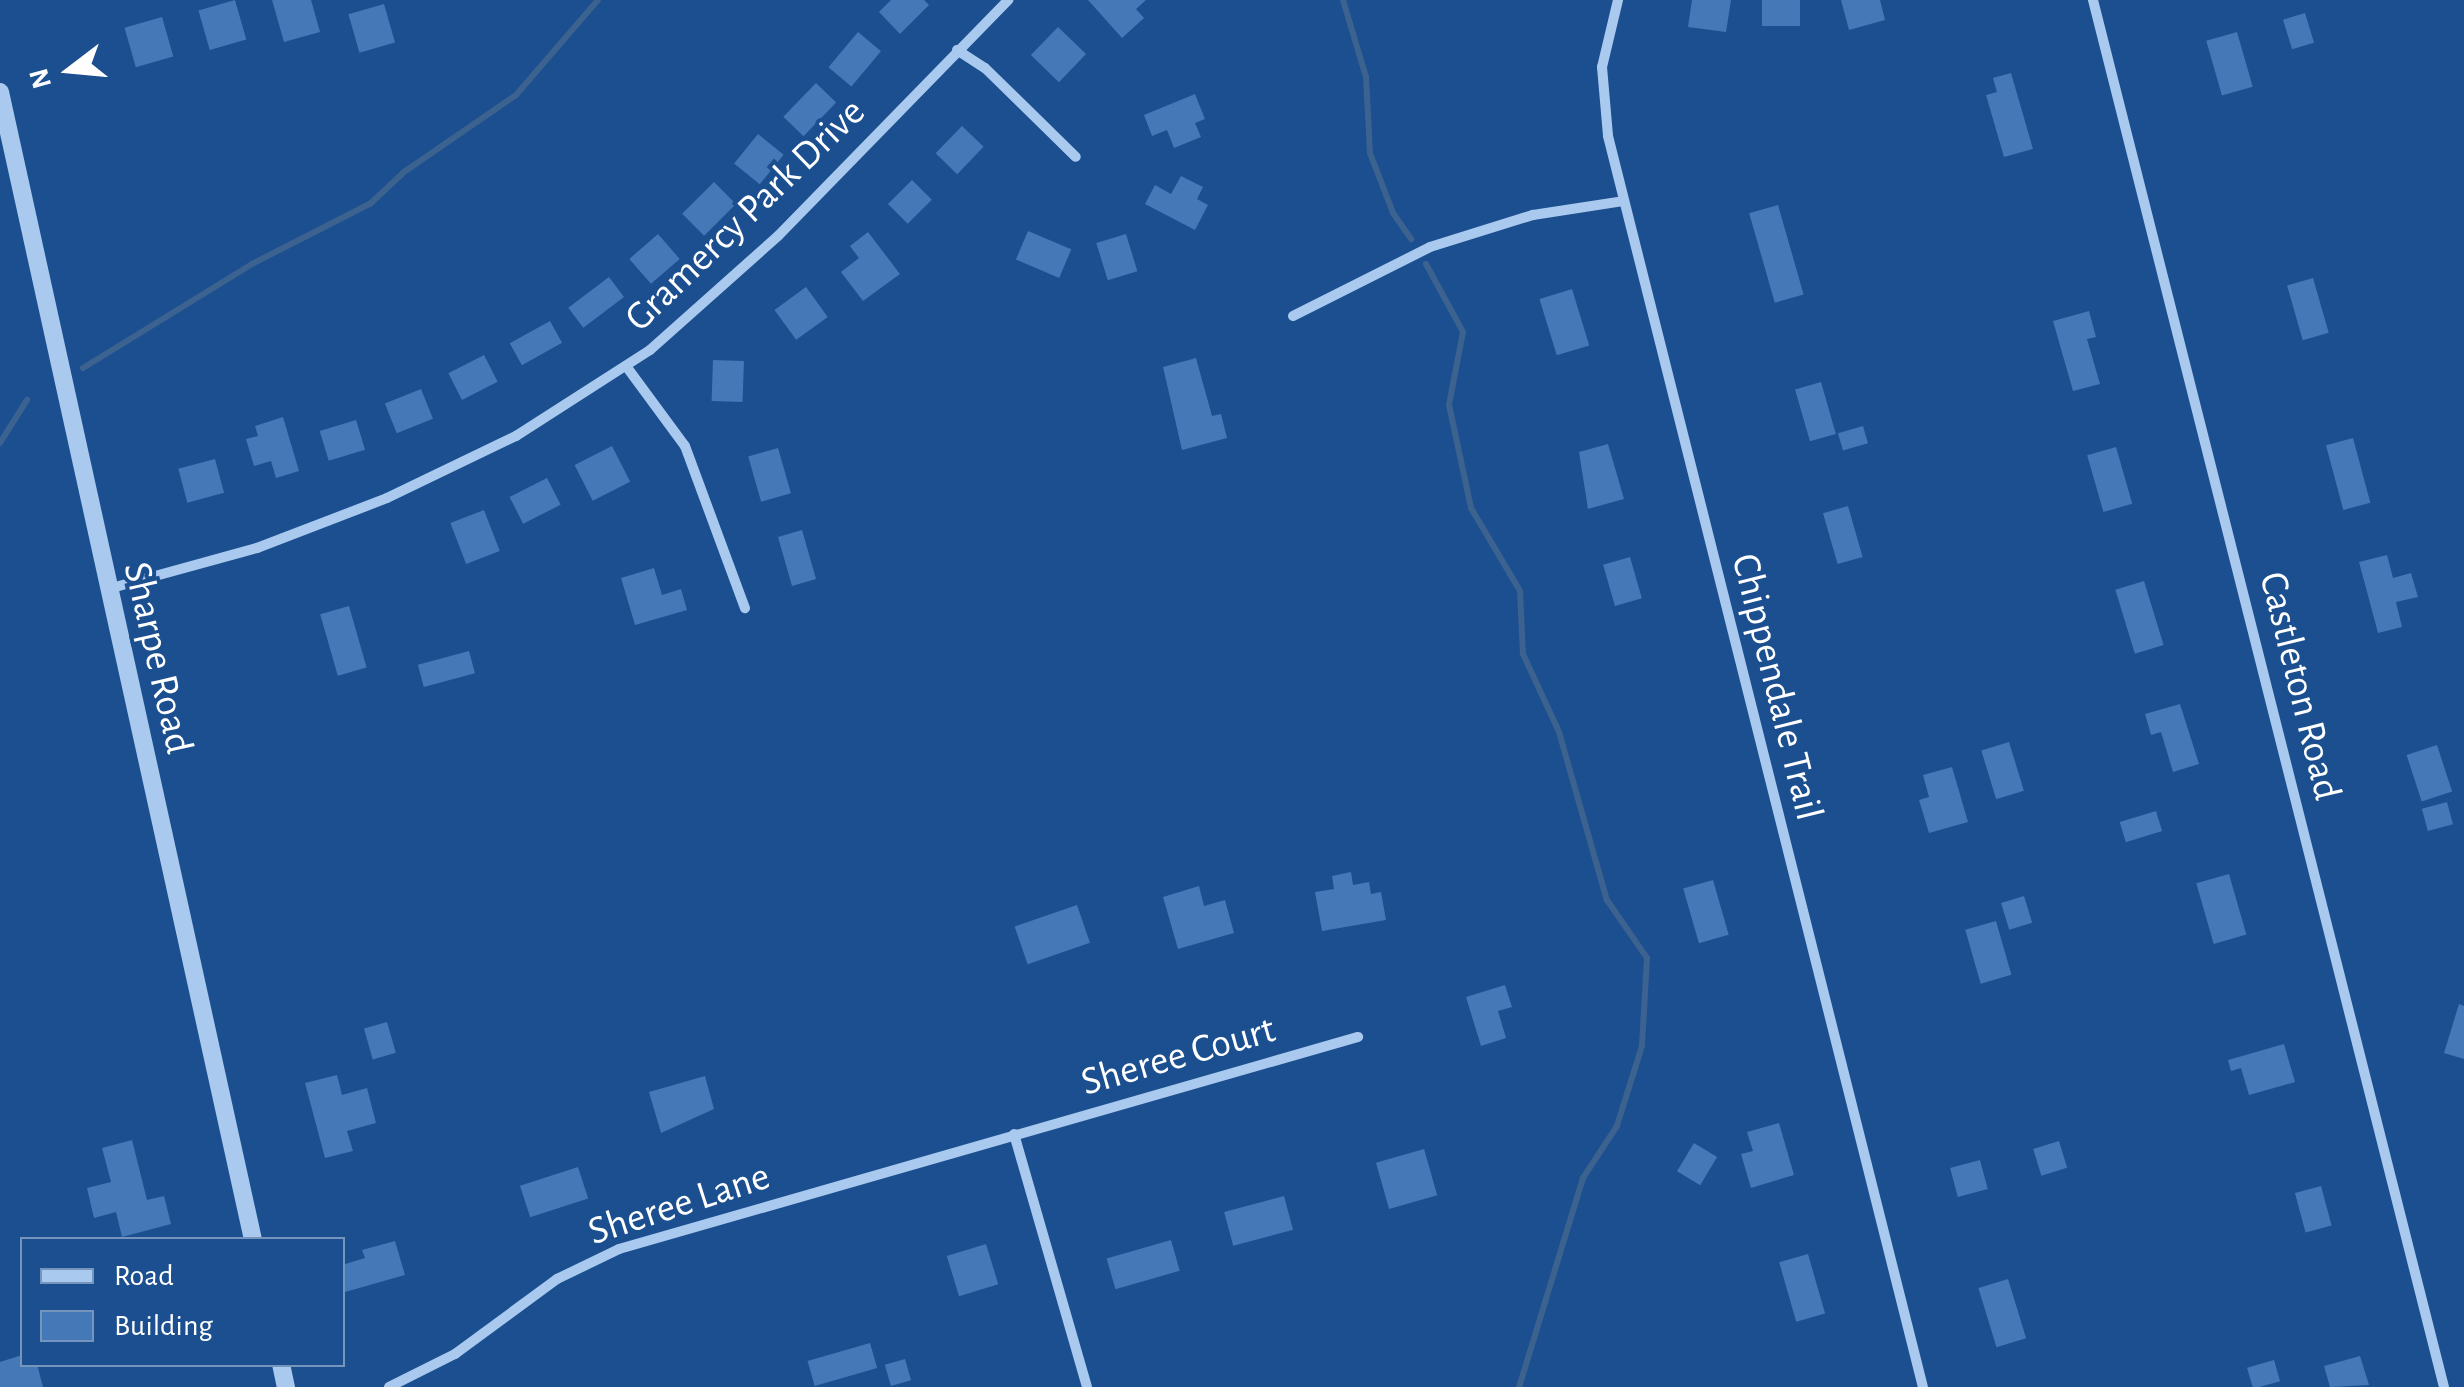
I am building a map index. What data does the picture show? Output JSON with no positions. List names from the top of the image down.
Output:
{
  "streets": {
    "street": [
      "Gramercy Park Drive",
      "Sharpe Road",
      "Castleton Road",
      "Chippendale Trail",
      "Sheree Court",
      "Sheree Lane"
    ]
  },
  "crossings": [
    ["Gramercy Park Drive", "Sharpe Road"],
    ["Sheree Court", "Sheree Lane"]
  ],
  "legend": ["Road", "Building"],
  "north": "left"
}
